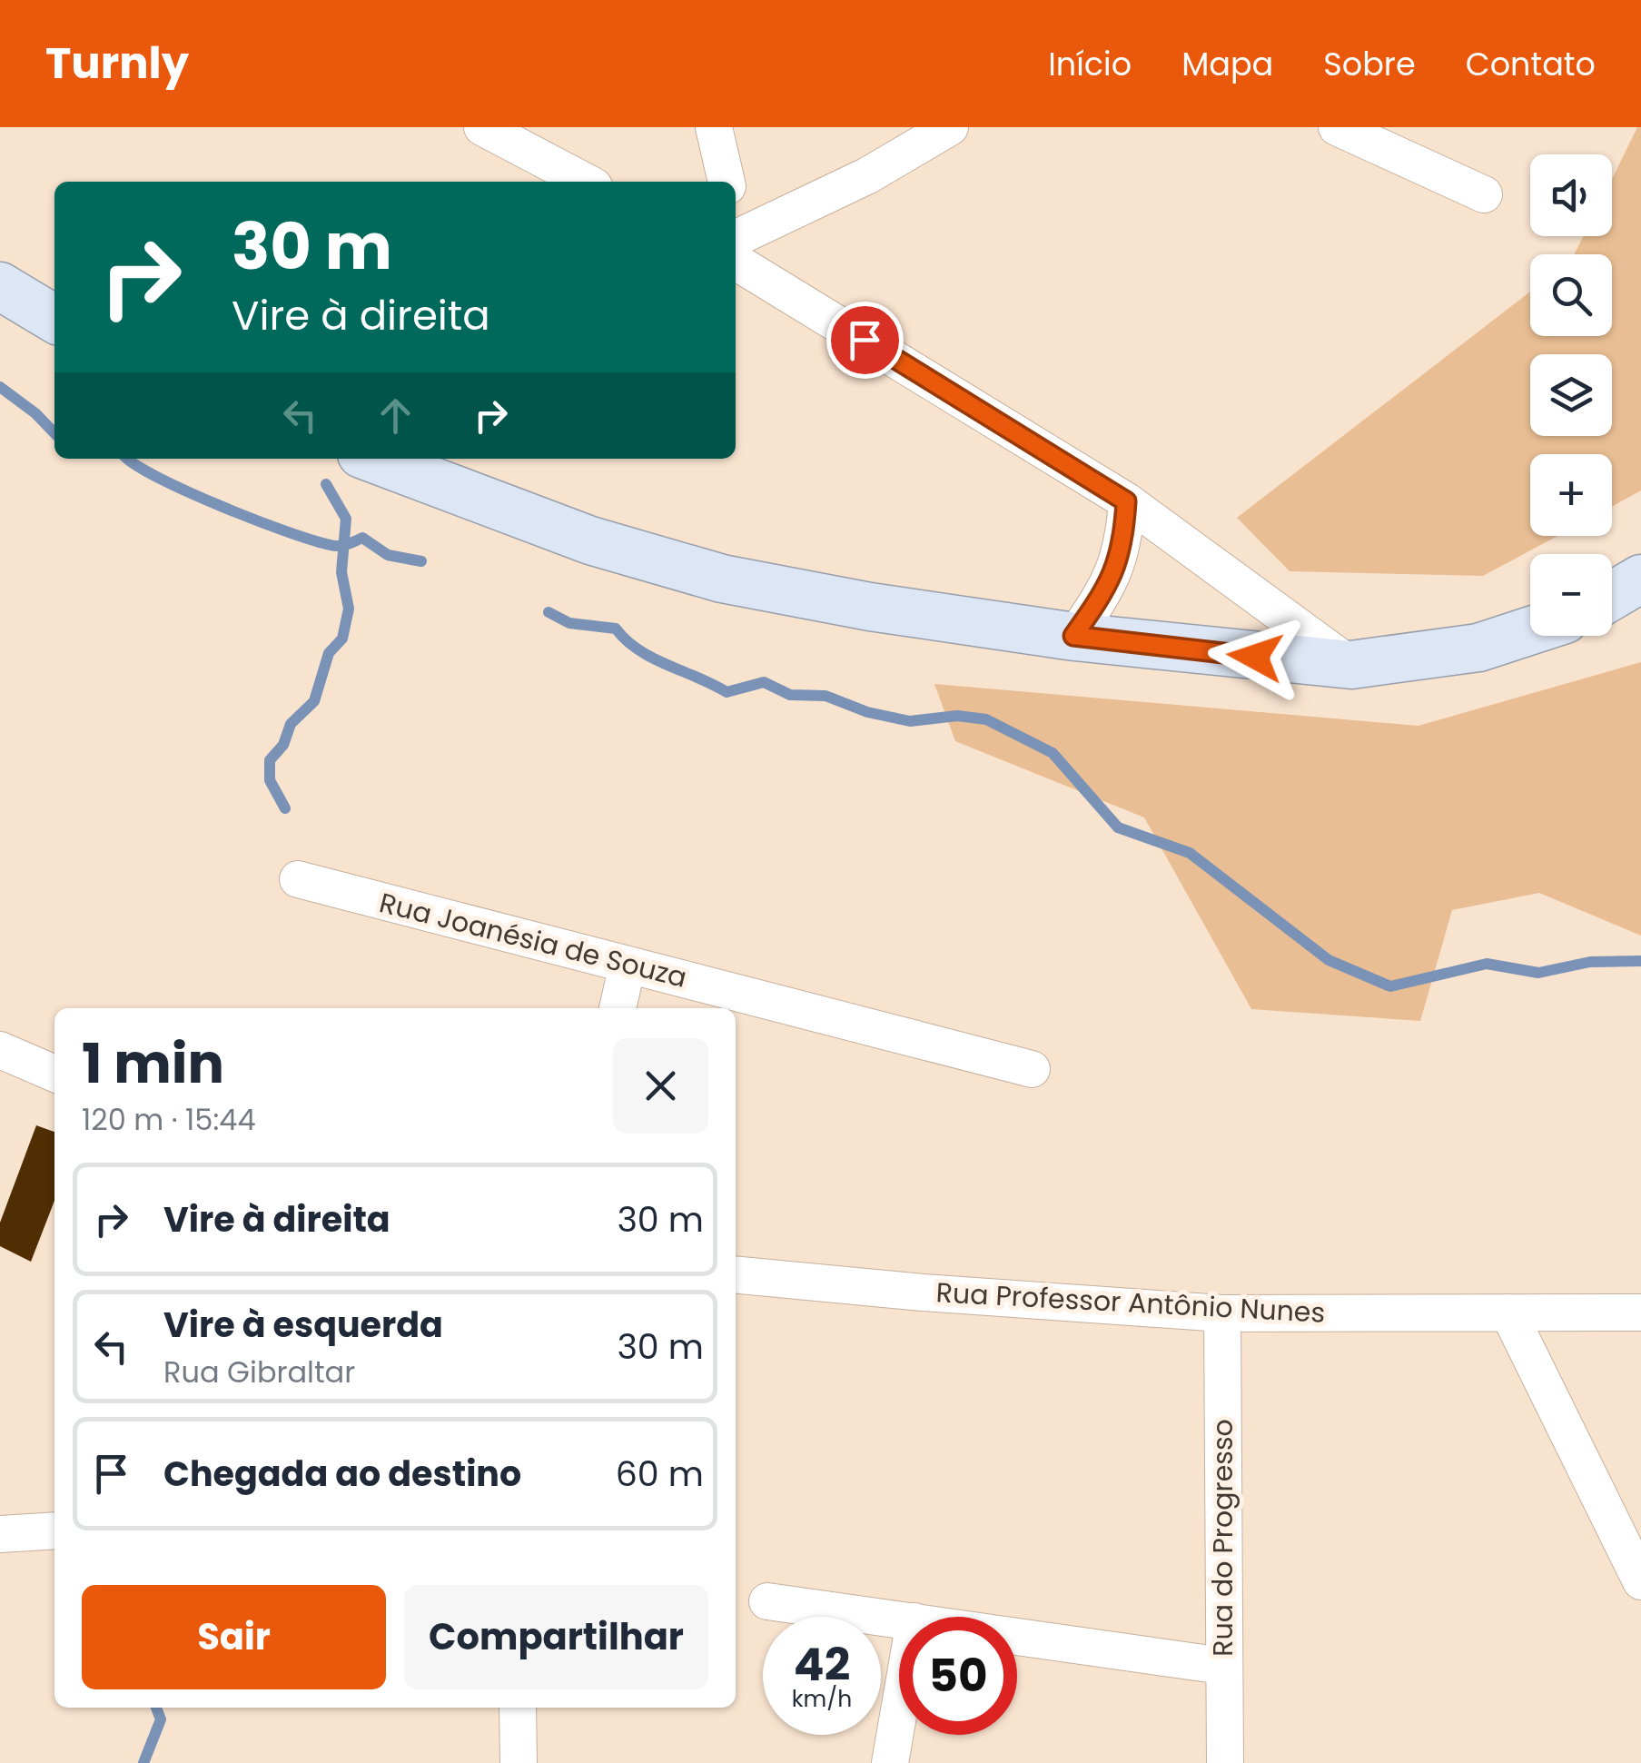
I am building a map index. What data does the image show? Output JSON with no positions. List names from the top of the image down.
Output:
{
  "streets": {
    "street": ["Rua Joanésia de Souza", "Rua Professor Antônio Nunes", "Rua do Progresso"]
  },
  "crossings": [
    ["Rua Professor Antônio Nunes", "Rua do Progresso"]
  ],
  "page": {
    "header": "Turnly",
    "nav": [
      "Início",
      "Mapa",
      "Sobre",
      "Contato"
    ],
    "map_buttons": ["+", "−"],
    "turn": ["30 m", "Vire à direita"],
    "heading": ["1 min", "120 m · 15:44"],
    "list": [
      {
        "name": "Vire à direita",
        "value": "30 m"
      },
      {
        "name": "Vire à esquerda",
        "note": "Rua Gibraltar",
        "value": "30 m"
      },
      {
        "name": "Chegada ao destino",
        "value": "60 m"
      }
    ],
    "buttons": ["Sair", "Compartilhar"],
    "speed": "42 km/h",
    "limit": "50"
  }
}
